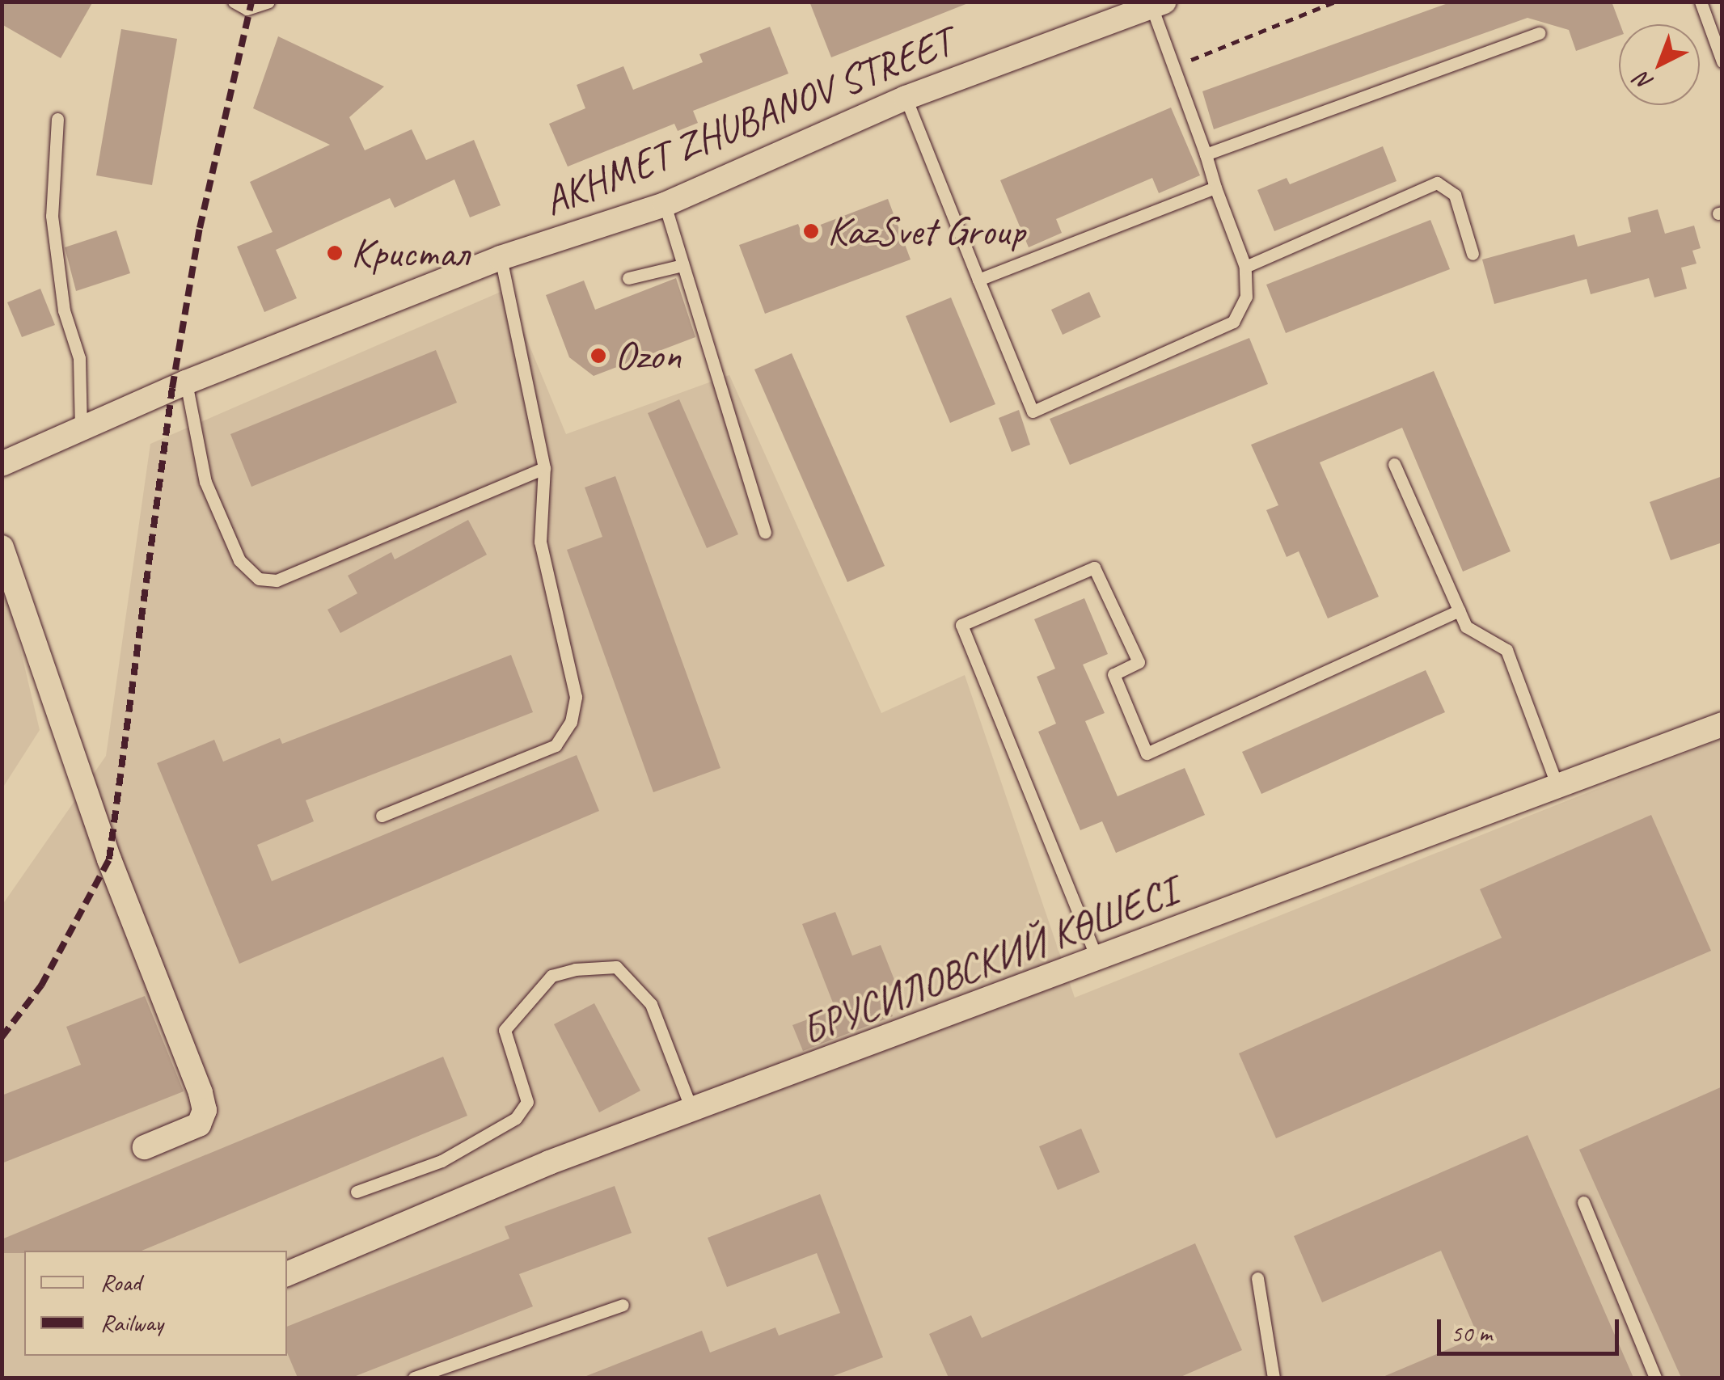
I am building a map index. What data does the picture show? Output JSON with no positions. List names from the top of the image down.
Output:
{
  "streets": {
    "street": ["AKHMET ZHUBANOV STREET", "БРУСИЛОВСКИЙ КӨШЕСІ"]
  },
  "places": ["KazSvet Group", "Кристал", "Ozon"],
  "legend": ["Road", "Railway"],
  "scale_bar": "50 m",
  "north": "bottom left"
}
